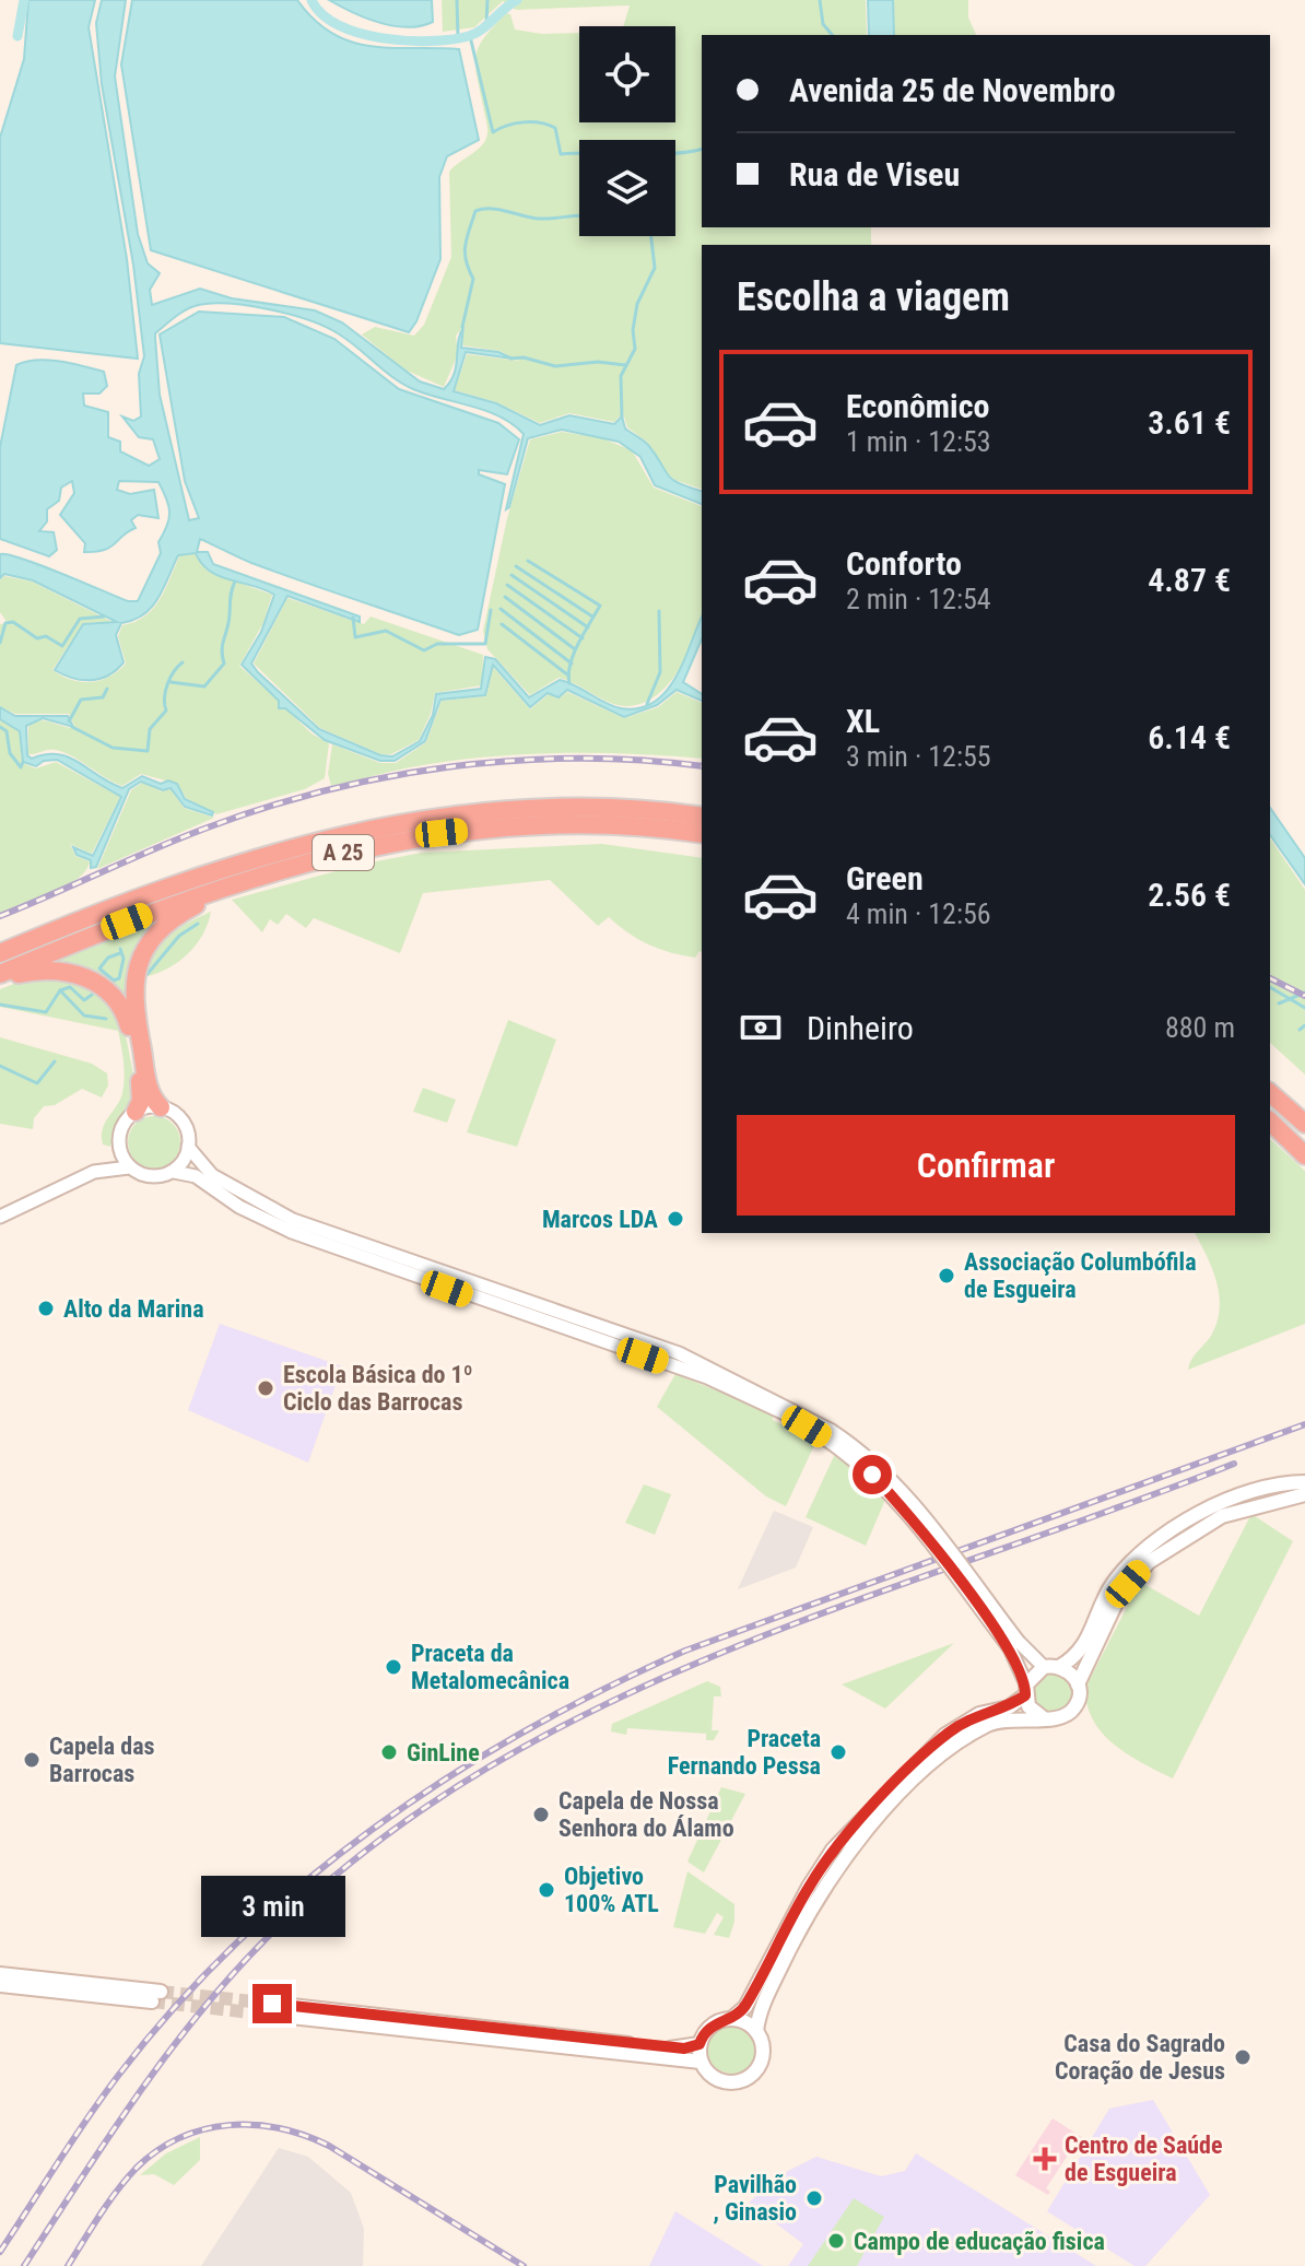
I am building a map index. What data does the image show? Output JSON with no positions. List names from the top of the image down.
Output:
{
  "streets": {
    "highway": ["A 25"]
  },
  "places": {
    "other": [
      "Marcos LDA",
      "Associação Columbófila de Esgueira",
      "Alto da Marina",
      "Escola Básica do 1º Ciclo das Barrocas",
      "Praceta da Metalomecânica",
      "GinLine",
      "Praceta Fernando Pessa",
      "Capela das Barrocas",
      "Capela de Nossa Senhora do Álamo",
      "Objetivo 100% ATL",
      "Casa do Sagrado Coração de Jesus",
      "Pavilhão , Ginasio",
      "Campo de educação fisica"
    ],
    "health": ["Centro de Saúde de Esgueira"]
  },
  "page": {
    "banner": ["Avenida 25 de Novembro", "Rua de Viseu"],
    "heading": "Escolha a viagem",
    "list": [
      {
        "name": "Econômico",
        "note": "1 min · 12:53",
        "value": "3.61 €"
      },
      {
        "name": "Conforto",
        "note": "2 min · 12:54",
        "value": "4.87 €"
      },
      {
        "name": "XL",
        "note": "3 min · 12:55",
        "value": "6.14 €"
      },
      {
        "name": "Green",
        "note": "4 min · 12:56",
        "value": "2.56 €"
      }
    ],
    "pay": ["Dinheiro", "880 m"],
    "buttons": "Confirmar",
    "bubble": "3 min"
  }
}
